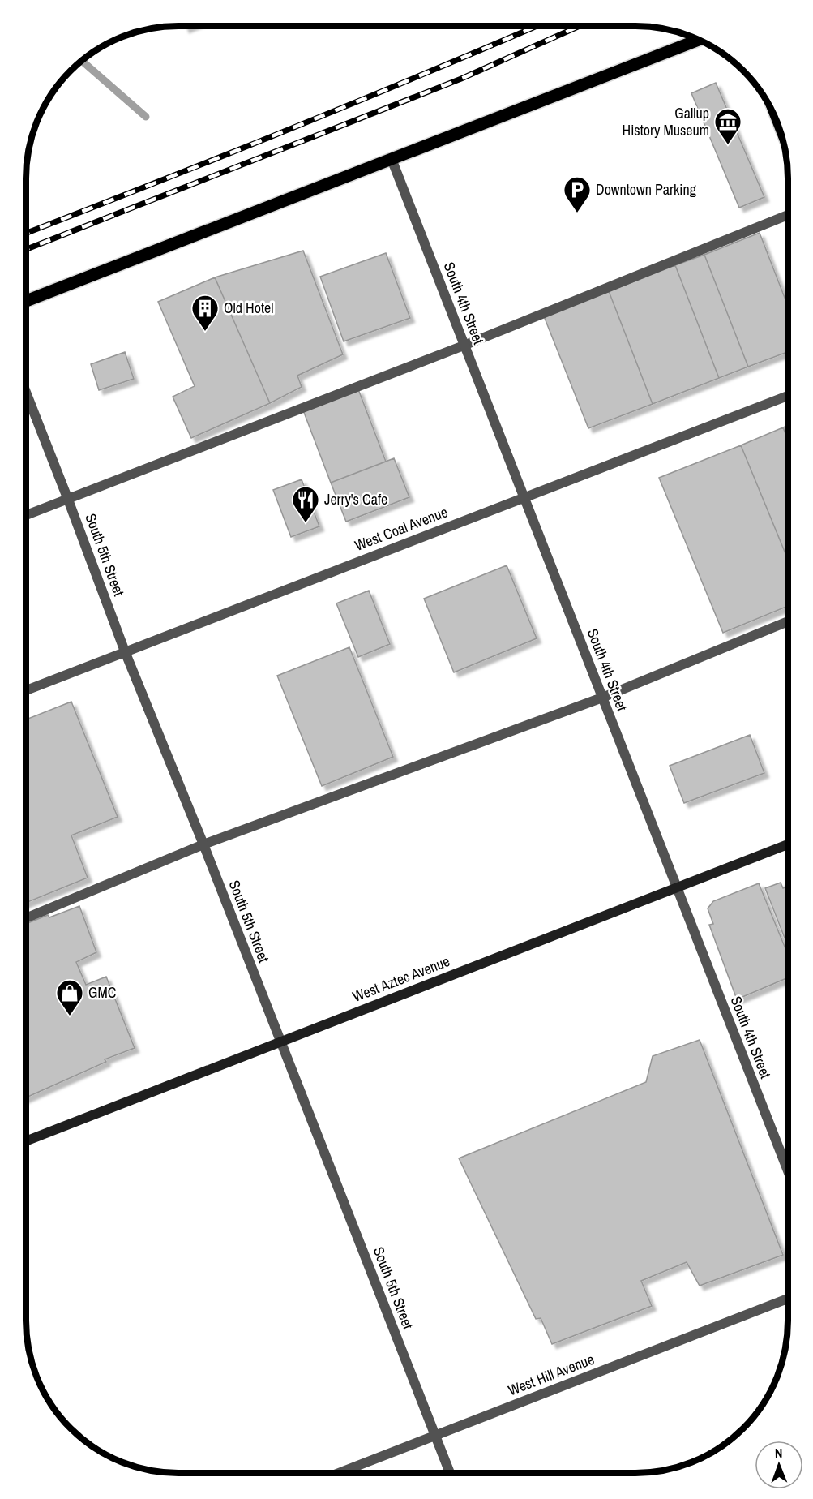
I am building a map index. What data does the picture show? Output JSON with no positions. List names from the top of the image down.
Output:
{
  "streets": {
    "main road": ["West Aztec Avenue"],
    "street": [
      "South 4th Street",
      "West Coal Avenue",
      "South 5th Street",
      "West Hill Avenue"
    ]
  },
  "crossings": [
    ["South 4th Street", "West Coal Avenue"],
    ["South 4th Street", "West Aztec Avenue"],
    ["West Coal Avenue", "South 5th Street"],
    ["South 5th Street", "West Aztec Avenue"],
    ["South 5th Street", "West Hill Avenue"]
  ],
  "places": {
    "museum": ["Gallup History Museum"],
    "parking": ["Downtown Parking"],
    "building": ["Old Hotel"],
    "restaurant": ["Jerry's Cafe"],
    "shop": ["GMC"]
  },
  "north": "top"
}
